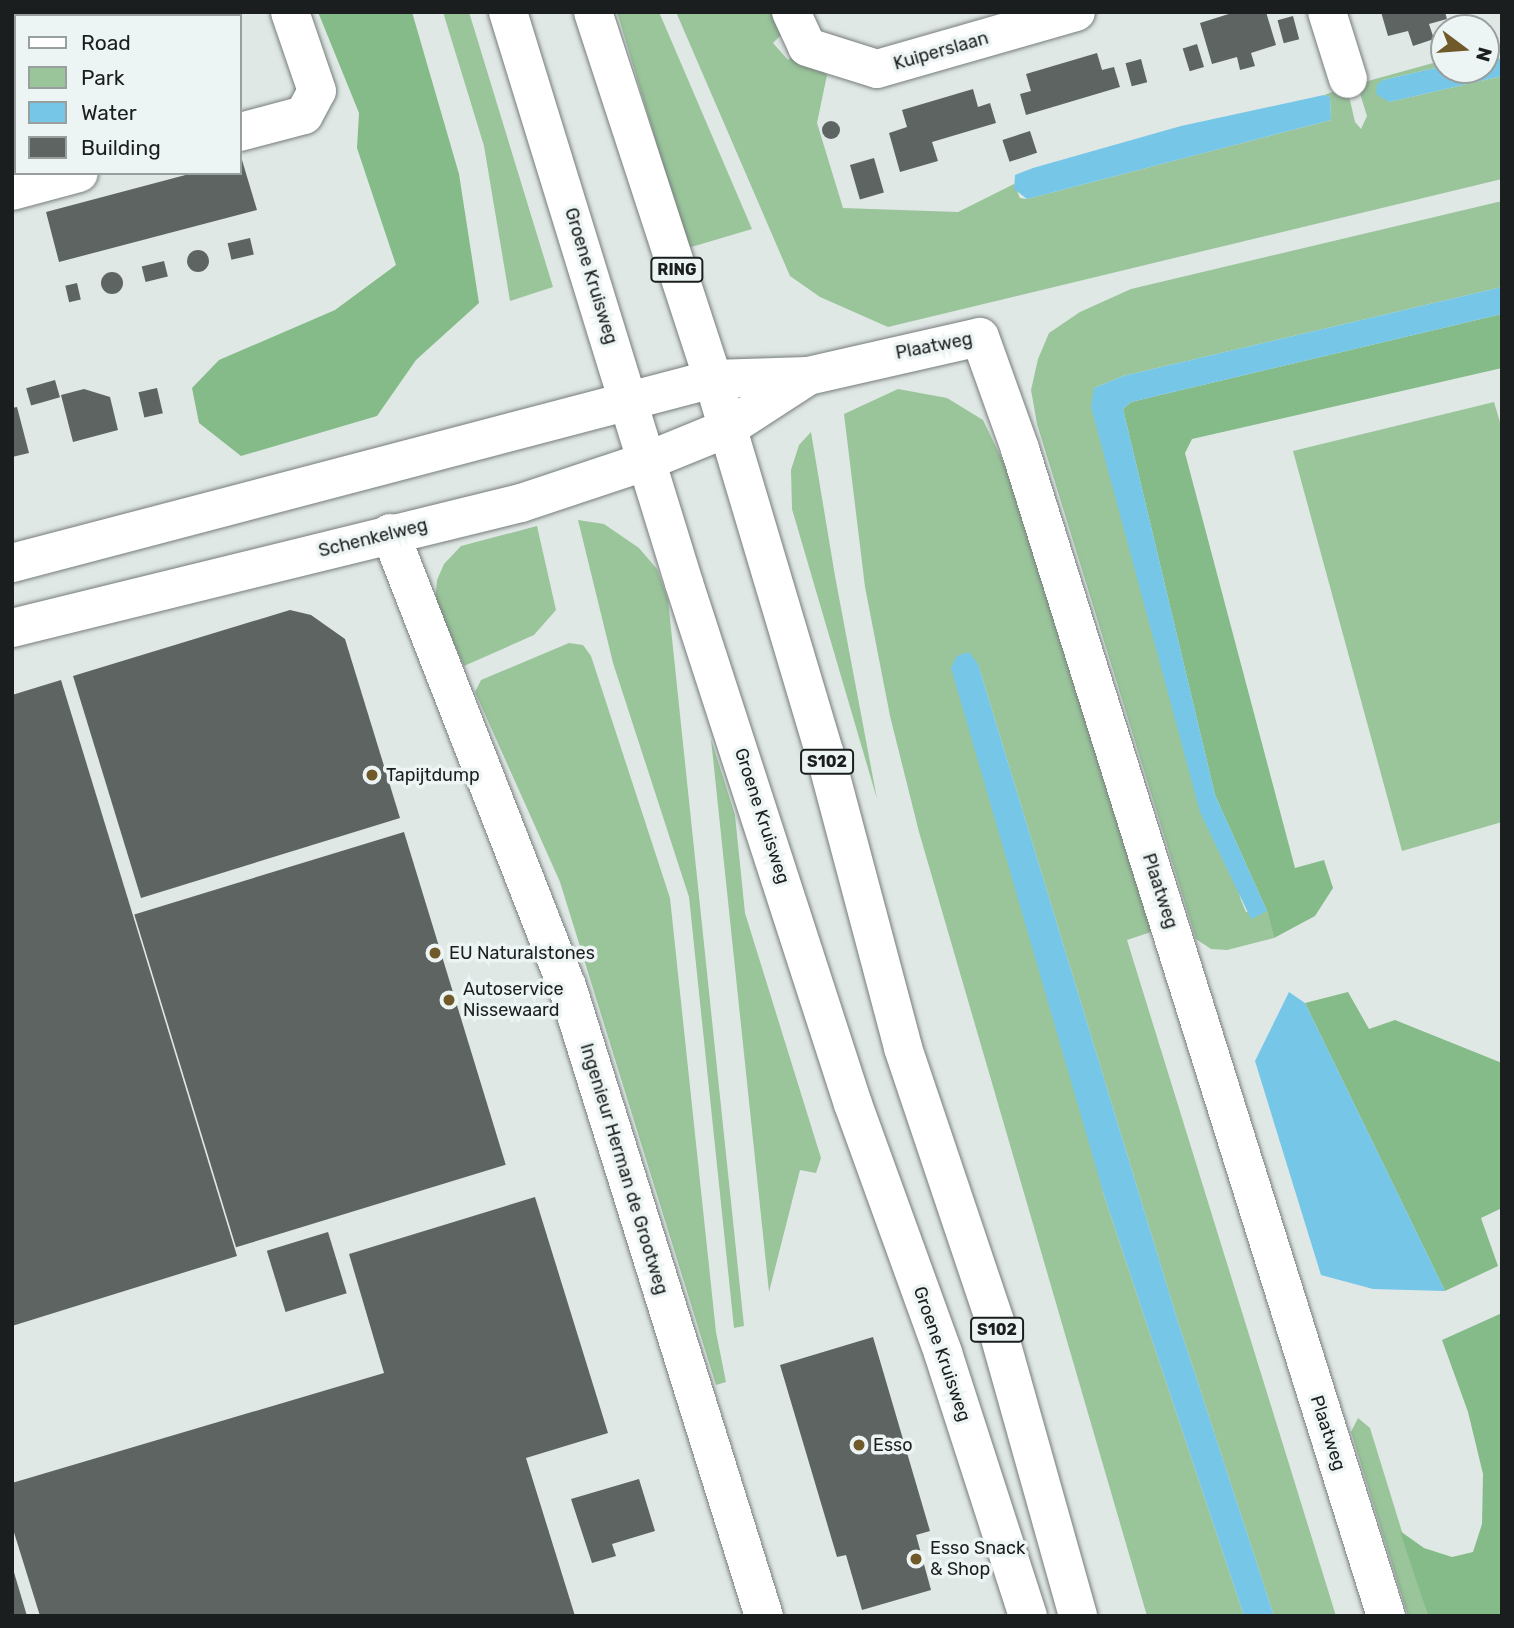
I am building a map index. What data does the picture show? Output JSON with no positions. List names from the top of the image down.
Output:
{
  "streets": {
    "main road": [
      "Kuiperslaan",
      "RING",
      "Groene Kruisweg",
      "Plaatweg",
      "Schenkelweg",
      "S102",
      "Ingenieur Herman de Grootweg"
    ]
  },
  "crossings": [
    ["RING", "Plaatweg"],
    ["RING", "Schenkelweg"],
    ["RING", "S102"],
    ["Groene Kruisweg", "Schenkelweg"],
    ["Plaatweg", "Schenkelweg"],
    ["Plaatweg", "S102"],
    ["Schenkelweg", "S102"],
    ["Schenkelweg", "Ingenieur Herman de Grootweg"]
  ],
  "places": [
    "Tapijtdump",
    "EU Naturalstones",
    "Autoservice Nissewaard",
    "Esso",
    "Esso Snack & Shop"
  ],
  "legend": [
    "Road",
    "Park",
    "Water",
    "Building"
  ],
  "north": "right"
}
